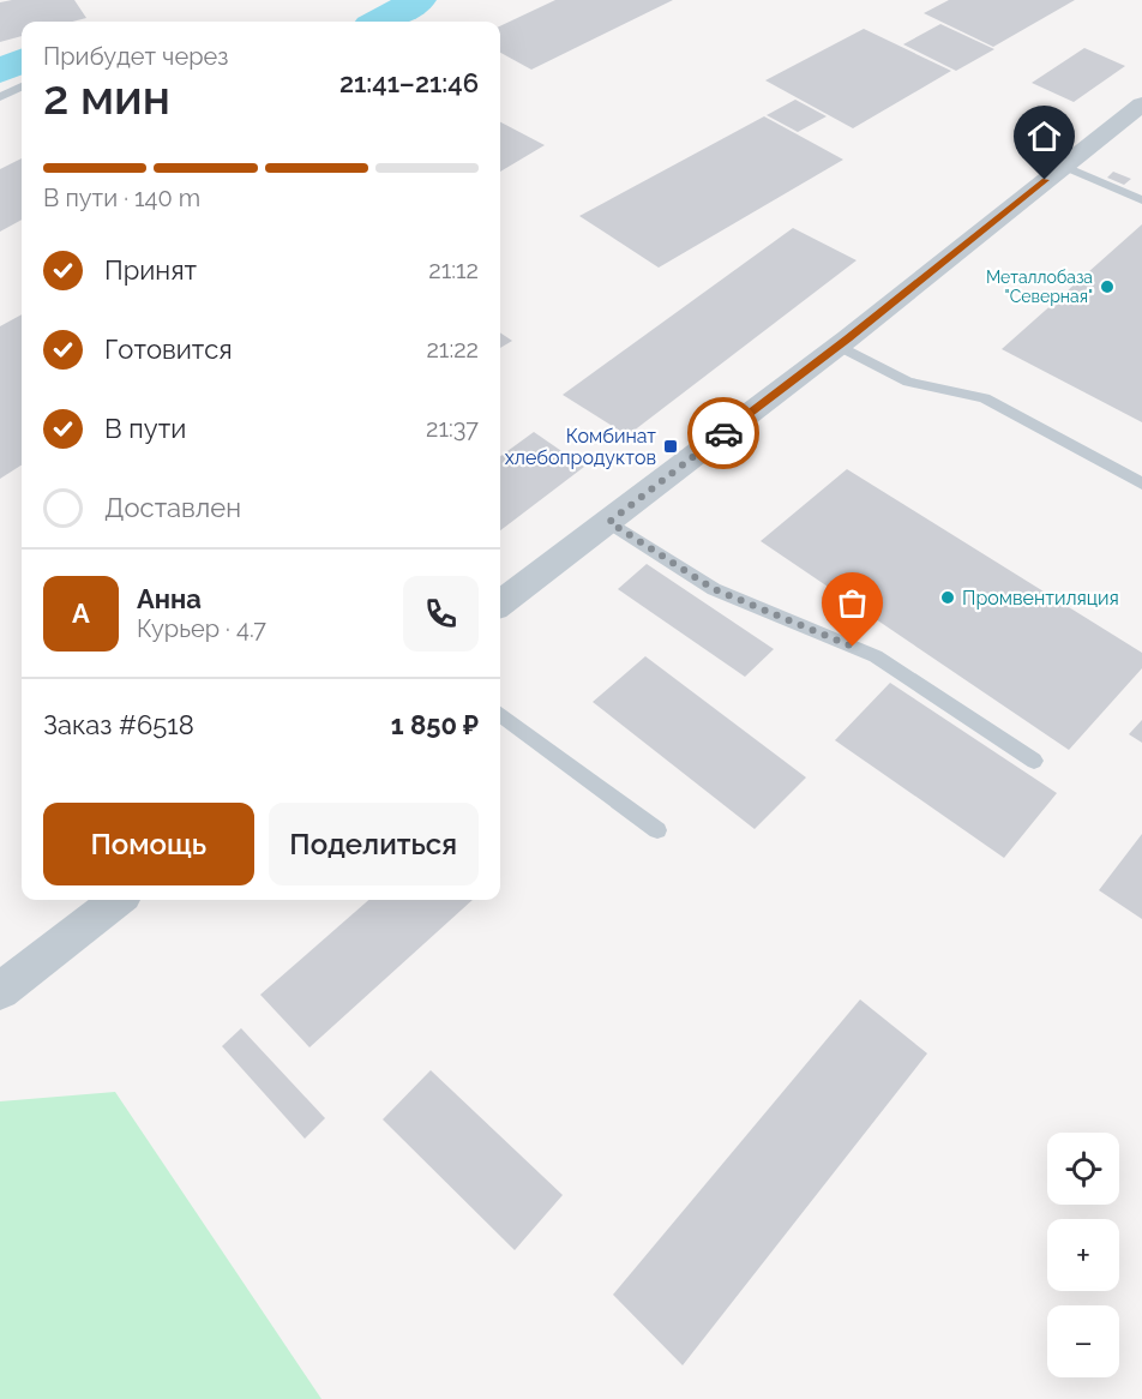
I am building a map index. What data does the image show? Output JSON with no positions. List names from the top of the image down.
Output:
{
  "places": {
    "other": ["Металлобаза \"Северная\"", "Промвентиляция"],
    "transit": ["Комбинат хлебопродуктов"]
  },
  "page": {
    "heading": ["2 мин", "Прибудет через", "21:41–21:46"],
    "panel": [
      "Анна",
      "Курьер · 4.7",
      "Заказ #6518",
      "1 850 ₽"
    ],
    "bar": "В пути · 140 m",
    "list": [
      ["Принят", "21:12"],
      ["Готовится", "21:22"],
      ["В пути", "21:37"],
      "Доставлен"
    ],
    "round": "А",
    "buttons": ["Помощь", "Поделиться"],
    "map_buttons": ["+", "−"]
  }
}
